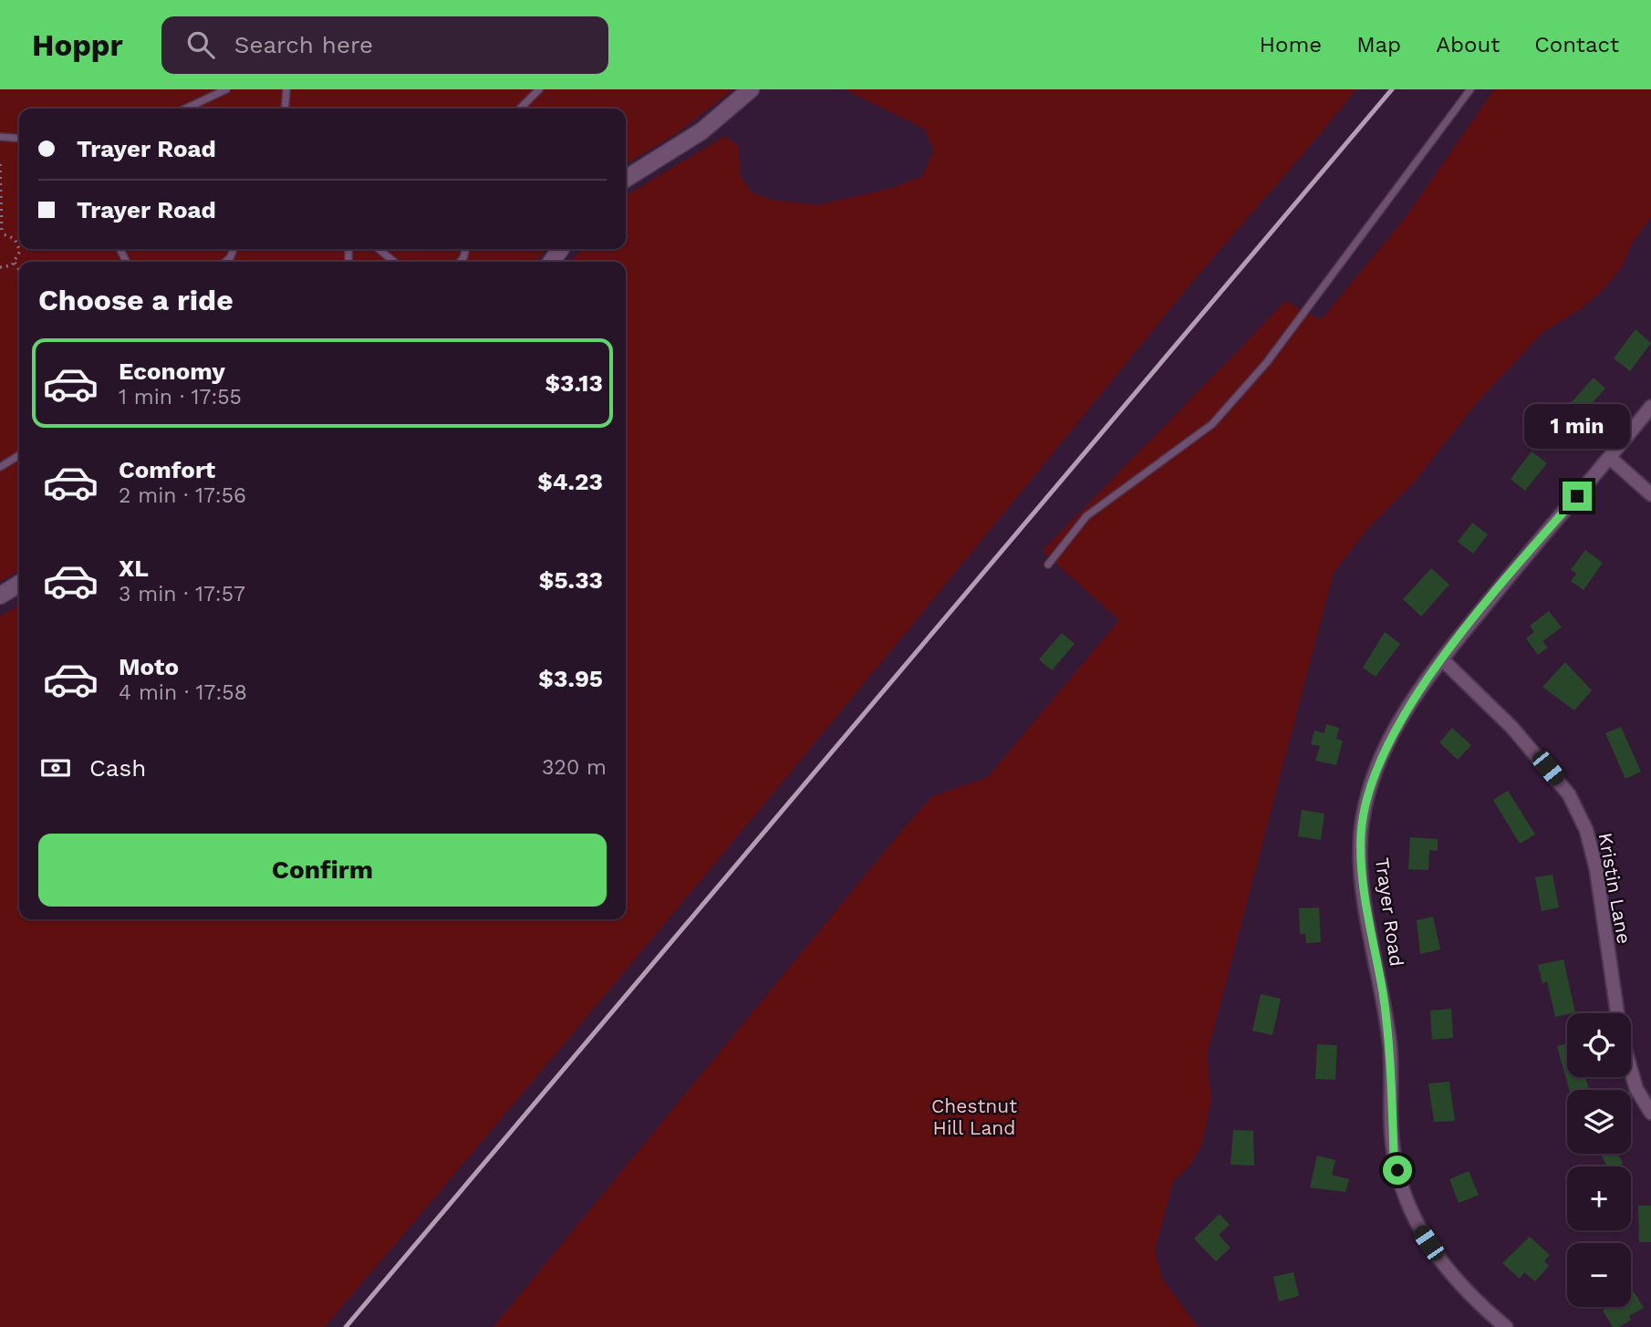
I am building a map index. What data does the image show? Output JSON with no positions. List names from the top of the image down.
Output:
{
  "streets": {
    "street": ["Kristin Lane", "Trayer Road"]
  },
  "crossings": [
    ["Kristin Lane", "Trayer Road"]
  ],
  "parks": ["Chestnut Hill Land"],
  "page": {
    "header": "Hoppr",
    "search": "Search here",
    "nav": [
      "Home",
      "Map",
      "About",
      "Contact"
    ],
    "banner": ["Trayer Road", "Trayer Road"],
    "heading": "Choose a ride",
    "list": [
      {
        "name": "Economy",
        "note": "1 min · 17:55",
        "value": "$3.13"
      },
      {
        "name": "Comfort",
        "note": "2 min · 17:56",
        "value": "$4.23"
      },
      {
        "name": "XL",
        "note": "3 min · 17:57",
        "value": "$5.33"
      },
      {
        "name": "Moto",
        "note": "4 min · 17:58",
        "value": "$3.95"
      }
    ],
    "bubble": "1 min",
    "pay": ["Cash", "320 m"],
    "buttons": "Confirm",
    "map_buttons": ["+", "−"]
  }
}
